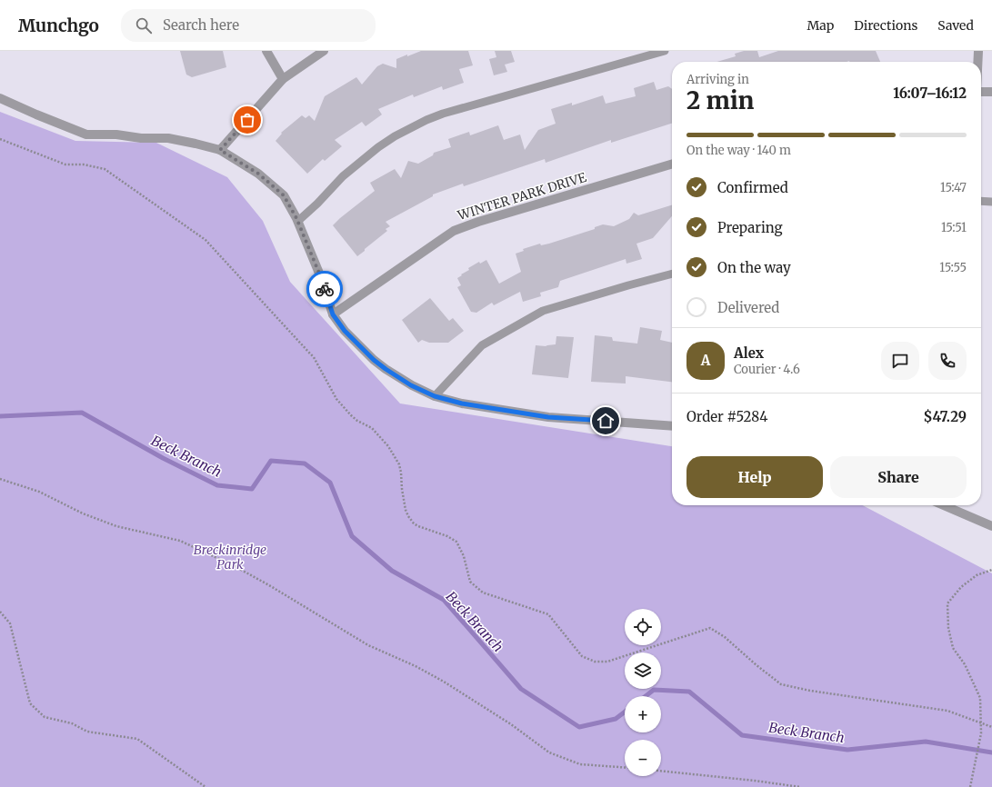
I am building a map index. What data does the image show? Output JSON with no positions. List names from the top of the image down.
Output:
{
  "streets": {
    "street": ["WINTER PARK DRIVE"]
  },
  "water": ["Beck Branch"],
  "parks": ["Breckinridge Park"],
  "page": {
    "header": "Munchgo",
    "search": "Search here",
    "nav": ["Map", "Directions", "Saved"],
    "heading": ["2 min", "Arriving in", "16:07–16:12"],
    "panel": [
      "Alex",
      "Courier · 4.6",
      "Order #5284",
      "$47.29"
    ],
    "bar": "On the way · 140 m",
    "list": [
      ["Confirmed", "15:47"],
      ["Preparing", "15:51"],
      ["On the way", "15:55"],
      "Delivered"
    ],
    "round": "A",
    "buttons": ["Help", "Share"],
    "map_buttons": ["+", "−"]
  }
}
